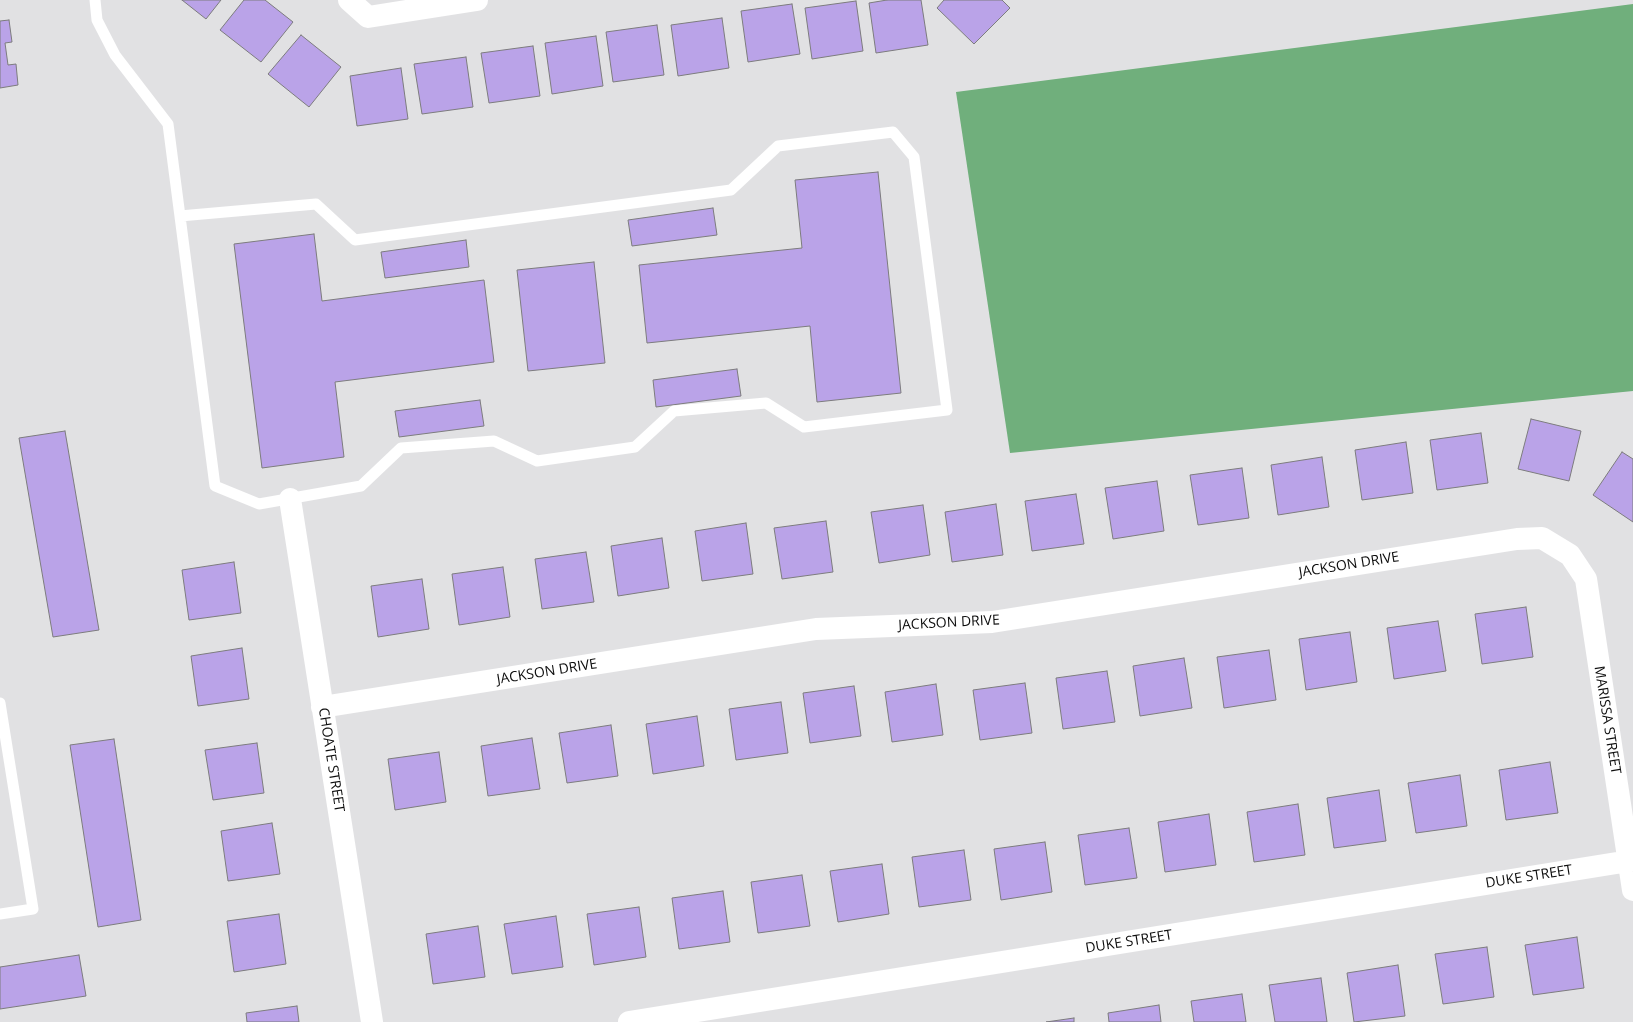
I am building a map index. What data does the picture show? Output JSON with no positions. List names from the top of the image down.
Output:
{
  "streets": {
    "street": [
      "JACKSON DRIVE",
      "MARISSA STREET",
      "CHOATE STREET",
      "DUKE STREET"
    ]
  },
  "crossings": [
    ["JACKSON DRIVE", "MARISSA STREET"],
    ["JACKSON DRIVE", "CHOATE STREET"],
    ["MARISSA STREET", "DUKE STREET"]
  ]
}
